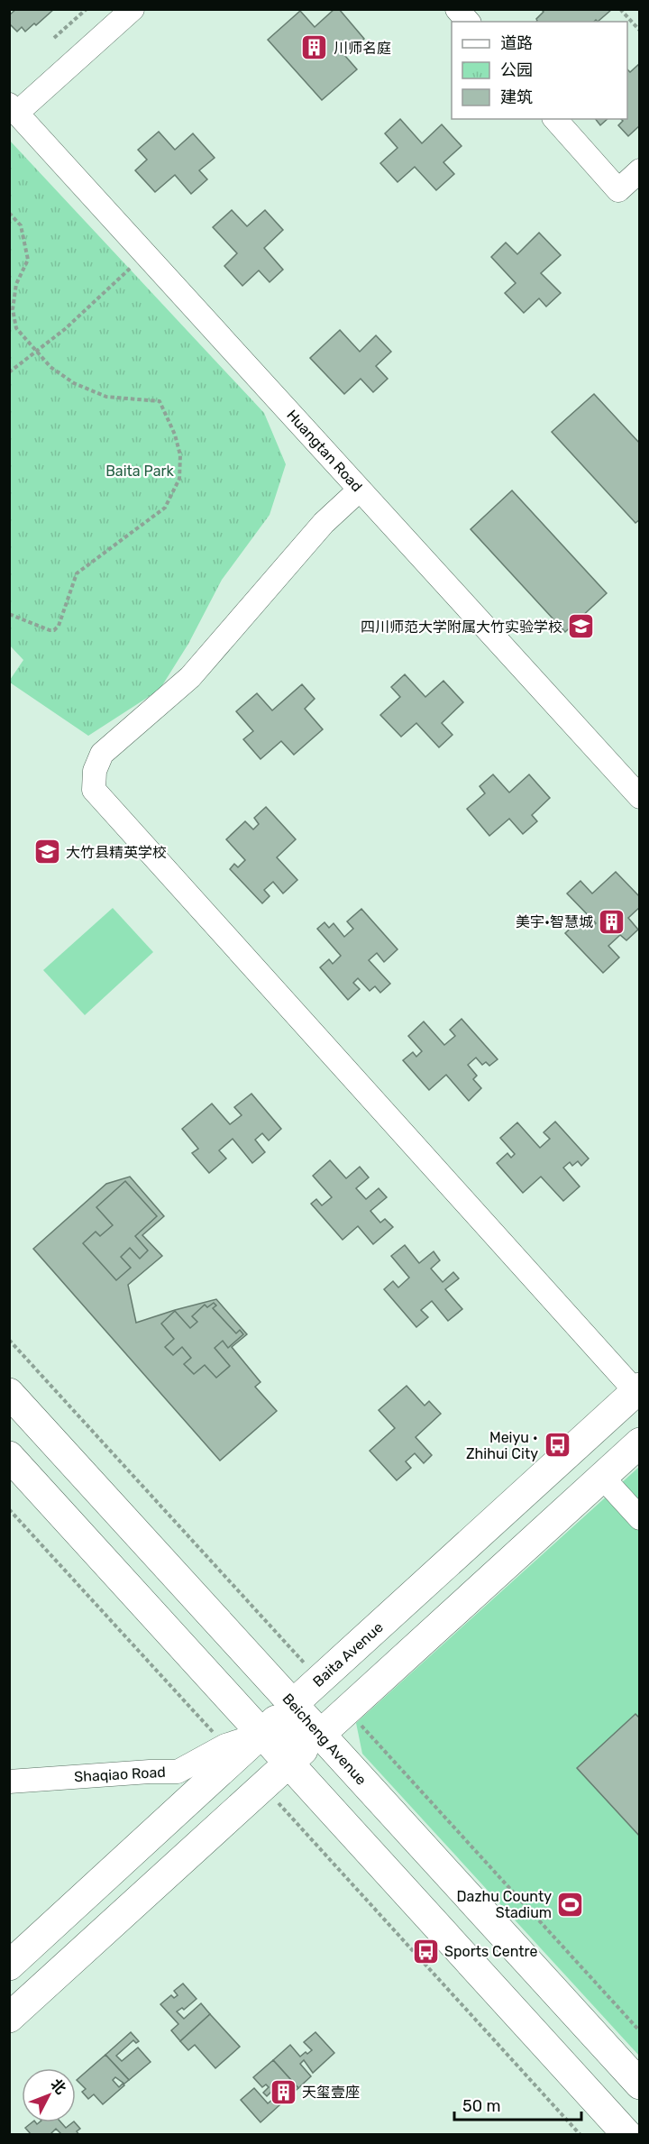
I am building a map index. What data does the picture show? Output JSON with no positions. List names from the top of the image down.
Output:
{
  "streets": {
    "main road": ["Baita Avenue", "Beicheng Avenue"],
    "street": ["Huangtan Road", "Shaqiao Road"]
  },
  "crossings": [
    ["Baita Avenue", "Beicheng Avenue"],
    ["Baita Avenue", "Shaqiao Road"],
    ["Beicheng Avenue", "Shaqiao Road"]
  ],
  "parks": ["Baita Park"],
  "places": {
    "building": ["川师名庭", "美宇•智慧城", "天玺壹座"],
    "school or university": ["四川师范大学附属大竹实验学校", "大竹县精英学校"],
    "bus stop": ["Meiyu • Zhihui City", "Sports Centre"],
    "sports": ["Dazhu County Stadium"]
  },
  "legend": ["道路", "公园", "建筑"],
  "scale_bar": "50 m",
  "north": "top right"
}
